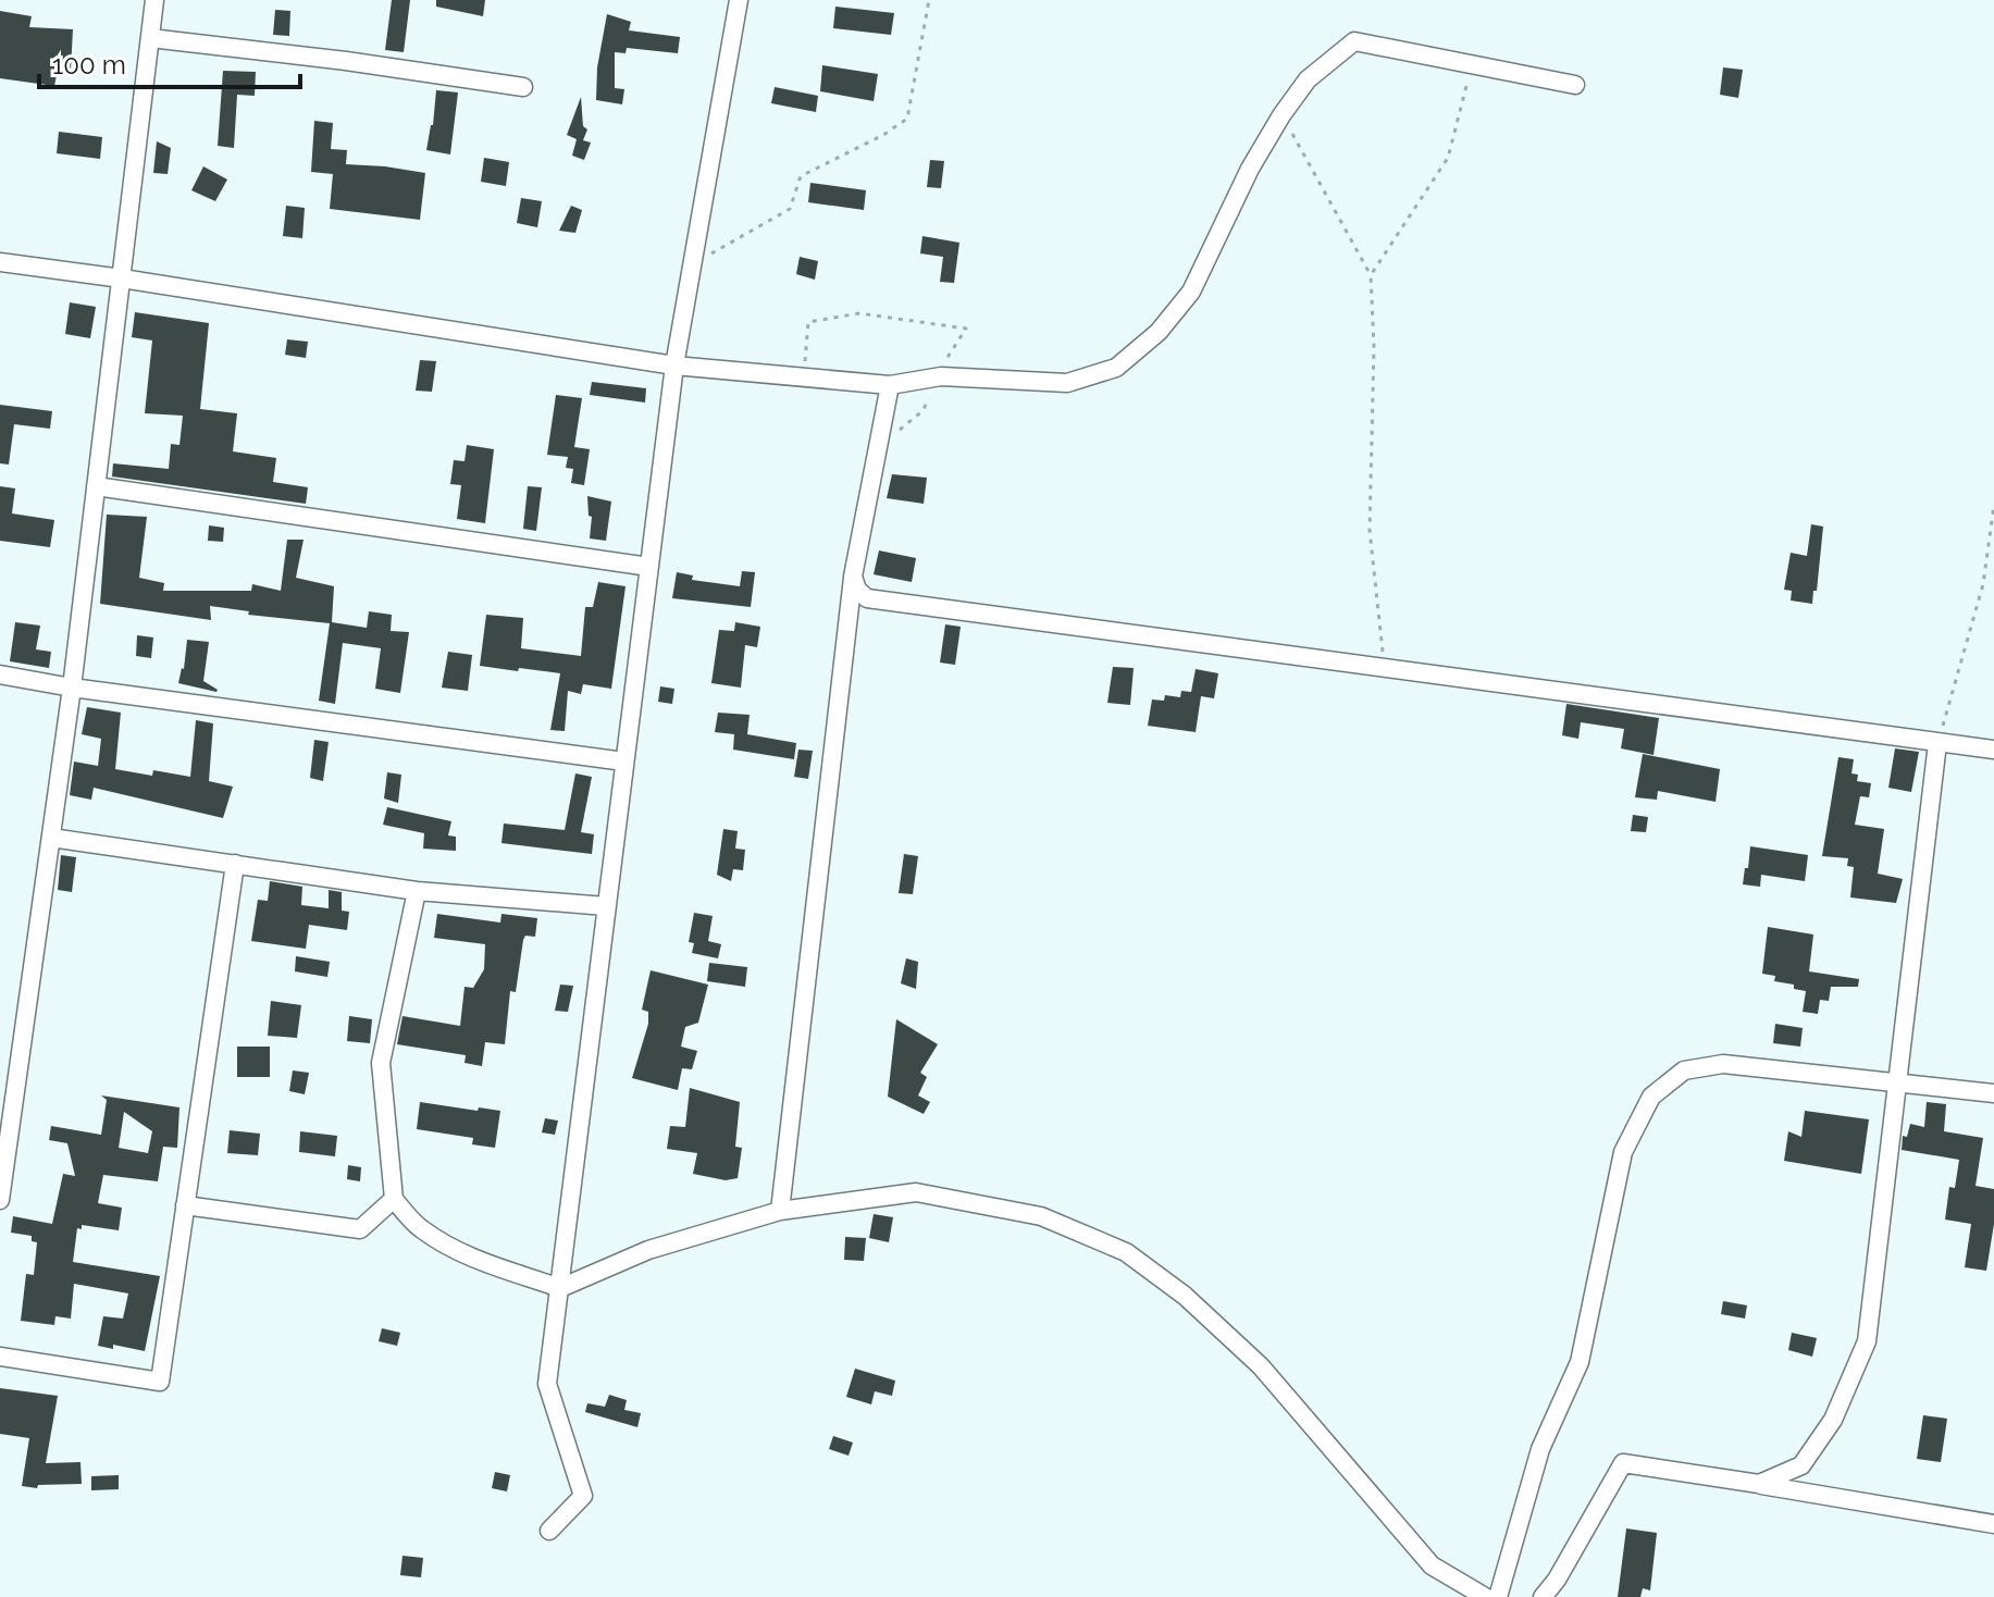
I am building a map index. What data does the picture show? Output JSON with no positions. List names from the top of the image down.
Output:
{
  "scale_bar": "100 m"
}
